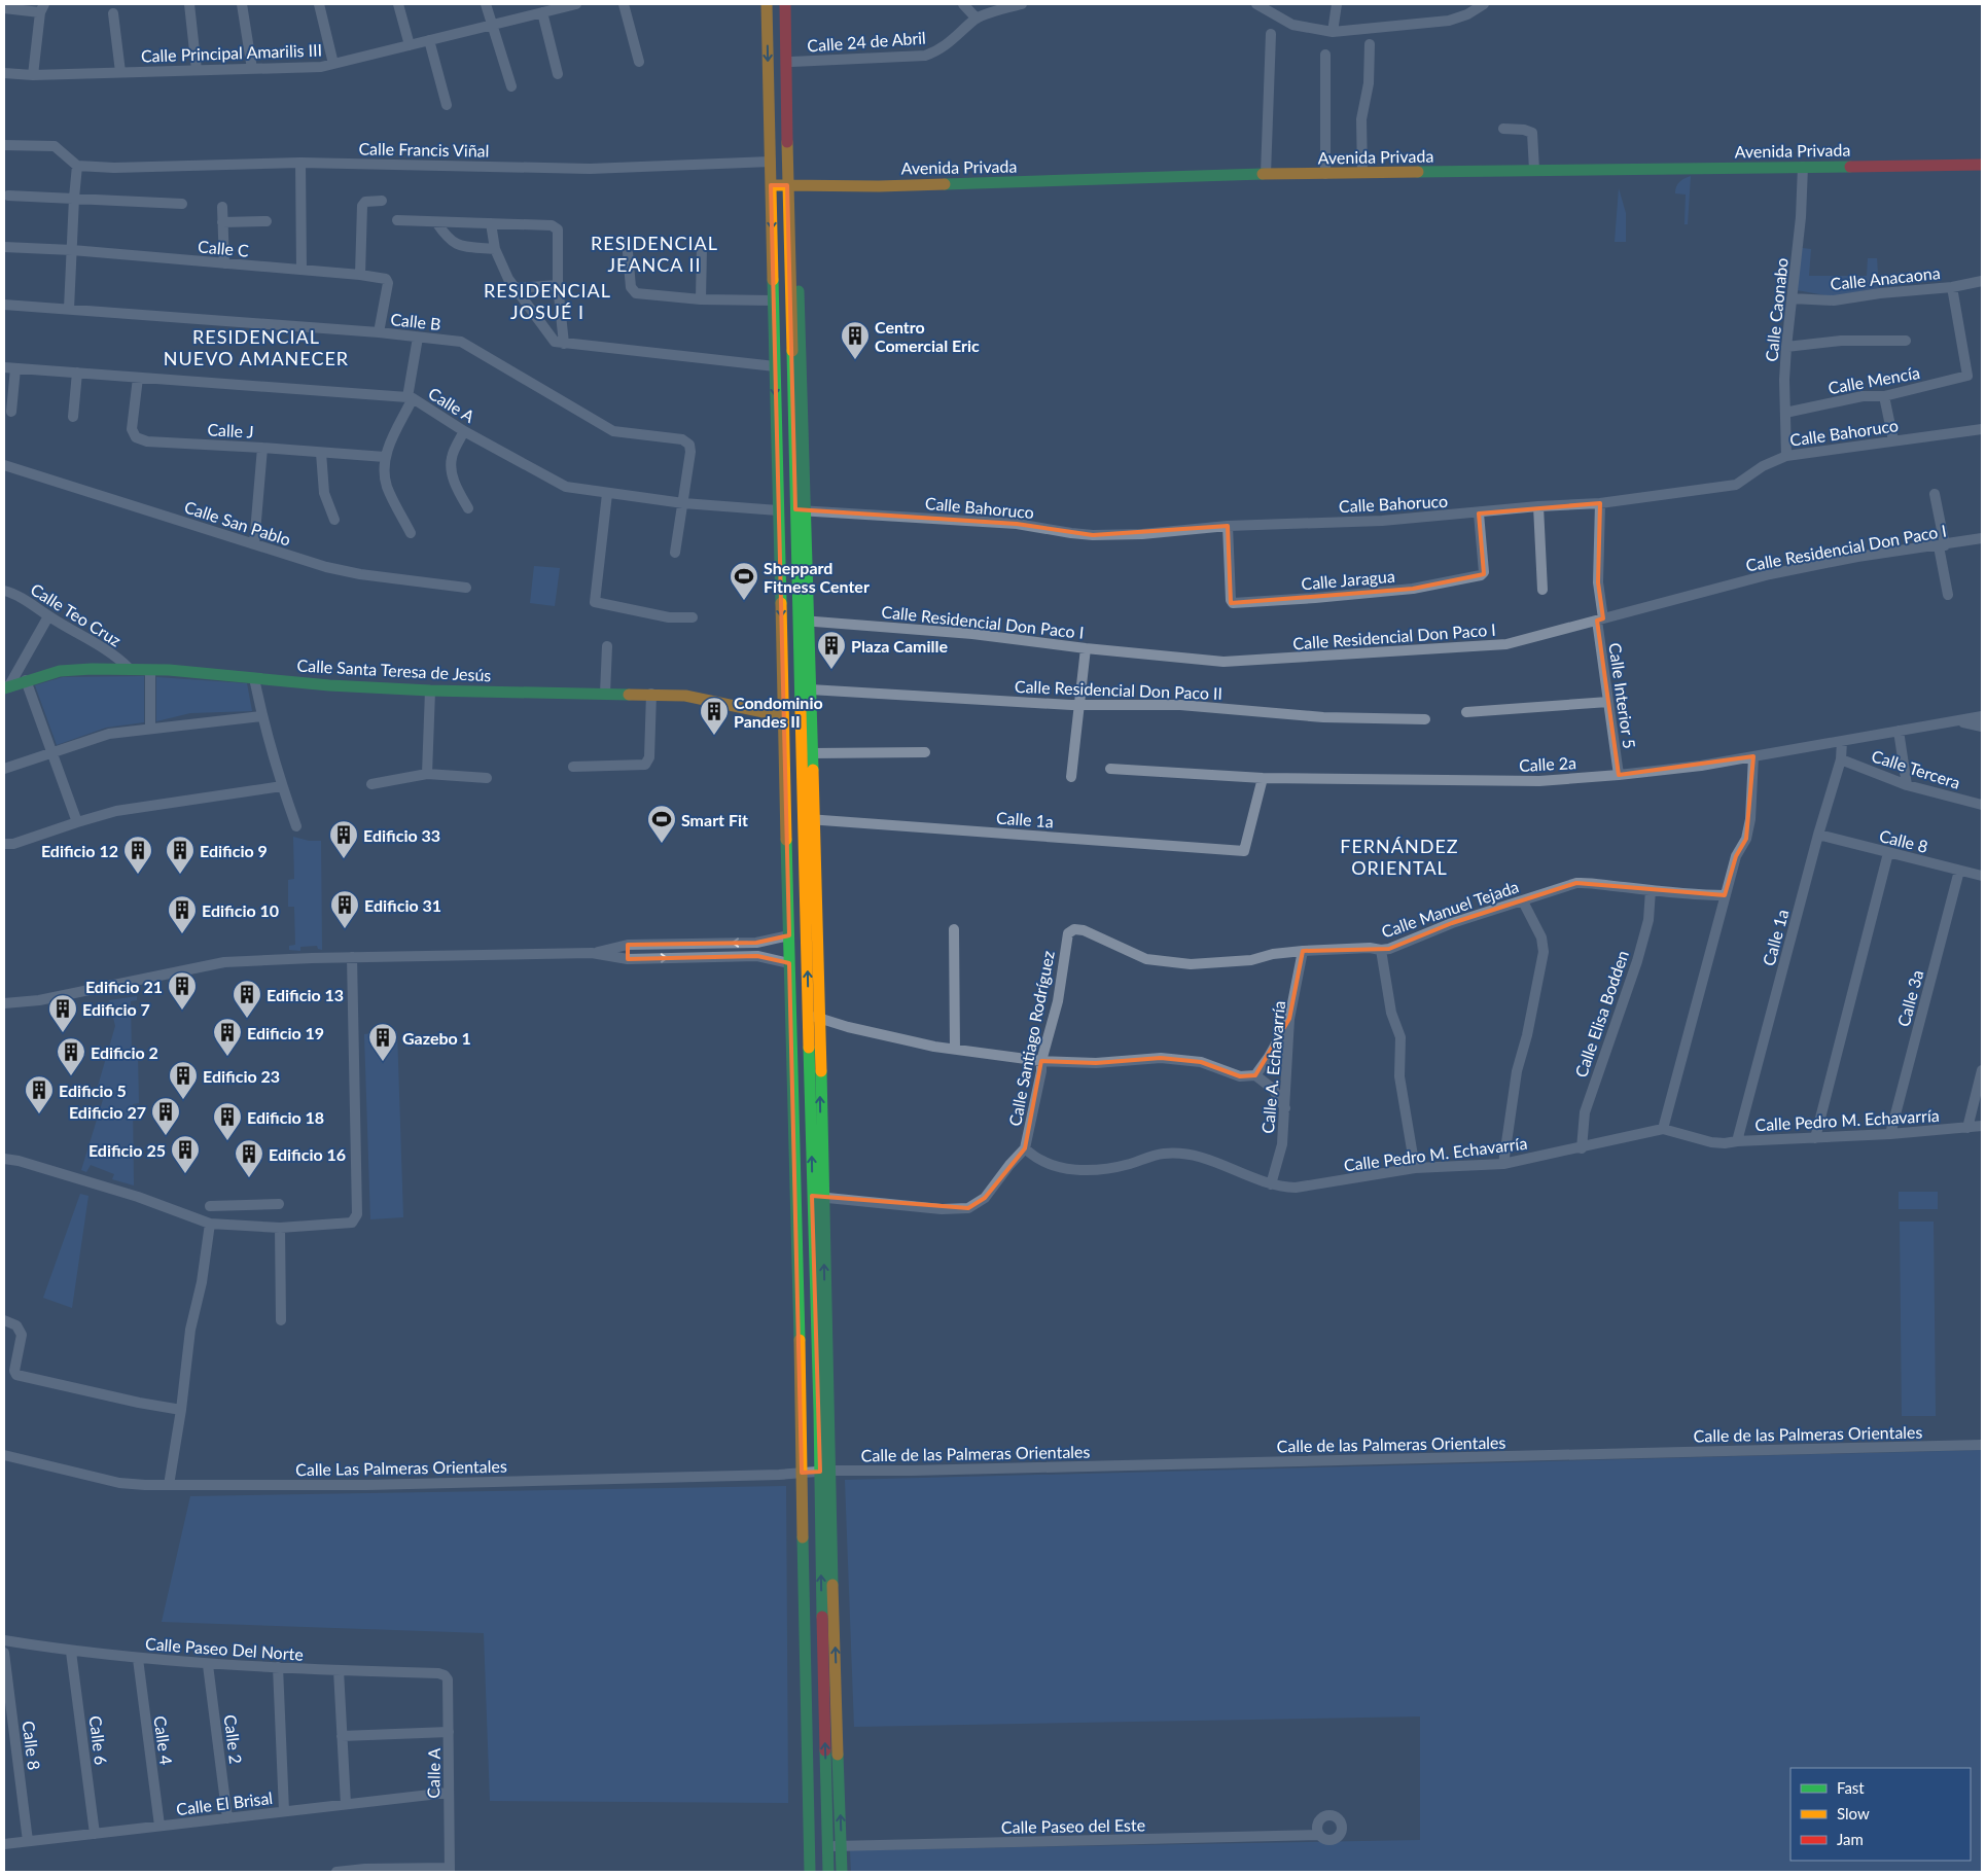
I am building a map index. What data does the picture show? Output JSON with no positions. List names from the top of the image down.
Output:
{
  "streets": {
    "main road": ["Avenida Privada", "Calle Santa Teresa de Jesús"],
    "street": [
      "Calle 24 de Abril",
      "Calle Principal Amarilis III",
      "Calle Francis Viñal",
      "Calle C",
      "Calle Anacaona",
      "Calle Caonabo",
      "Calle B",
      "Calle Mencía",
      "Calle A",
      "Calle J",
      "Calle Bahoruco",
      "Calle San Pablo",
      "Calle Residencial Don Paco I",
      "Calle Jaragua",
      "Calle Teo Cruz",
      "Calle Residencial Don Paco II",
      "Calle Interior 5",
      "Calle 2a",
      "Calle Tercera",
      "Calle 1a",
      "Calle 8",
      "Calle Manuel Tejada",
      "Calle 3a",
      "Calle Elisa Bodden",
      "Calle Santiago Rodríguez",
      "Calle A. Echavarría",
      "Calle Pedro M. Echavarría",
      "Calle de las Palmeras Orientales",
      "Calle Las Palmeras Orientales",
      "Calle Paseo Del Norte",
      "Calle 2",
      "Calle 6",
      "Calle 4",
      "Calle El Brisal",
      "Calle Paseo del Este"
    ]
  },
  "crossings": [
    ["Avenida Privada", "Calle Caonabo"],
    ["Calle C", "Calle B"],
    ["Calle Anacaona", "Calle Caonabo"],
    ["Calle Anacaona", "Calle Mencía"],
    ["Calle Caonabo", "Calle Mencía"],
    ["Calle Caonabo", "Calle Bahoruco"],
    ["Calle B", "Calle A"],
    ["Calle A", "Calle J"],
    ["Calle A", "Calle Paseo Del Norte"],
    ["Calle A", "Calle El Brisal"],
    ["Calle Bahoruco", "Calle Jaragua"],
    ["Calle Bahoruco", "Calle Interior 5"],
    ["Calle Residencial Don Paco I", "Calle Interior 5"],
    ["Calle Teo Cruz", "Calle Santa Teresa de Jesús"],
    ["Calle Interior 5", "Calle 2a"],
    ["Calle 2a", "Calle 1a"],
    ["Calle Tercera", "Calle 1a"],
    ["Calle 1a", "Calle 8"],
    ["Calle 1a", "Calle Pedro M. Echavarría"],
    ["Calle 8", "Calle 3a"],
    ["Calle 8", "Calle El Brisal"],
    ["Calle Manuel Tejada", "Calle Elisa Bodden"],
    ["Calle Manuel Tejada", "Calle Santiago Rodríguez"],
    ["Calle Manuel Tejada", "Calle A. Echavarría"],
    ["Calle 3a", "Calle Pedro M. Echavarría"],
    ["Calle Elisa Bodden", "Calle Pedro M. Echavarría"],
    ["Calle Santiago Rodríguez", "Calle Pedro M. Echavarría"],
    ["Calle A. Echavarría", "Calle Pedro M. Echavarría"],
    ["Calle de las Palmeras Orientales", "Calle Las Palmeras Orientales"],
    ["Calle Paseo Del Norte", "Calle 2"],
    ["Calle Paseo Del Norte", "Calle 6"],
    ["Calle Paseo Del Norte", "Calle 4"],
    ["Calle 2", "Calle El Brisal"],
    ["Calle 6", "Calle El Brisal"],
    ["Calle 4", "Calle El Brisal"]
  ],
  "districts": [
    "RESIDENCIAL JEANCA II",
    "RESIDENCIAL JOSUÉ I",
    "RESIDENCIAL NUEVO AMANECER",
    "FERNÁNDEZ ORIENTAL"
  ],
  "places": {
    "building": [
      "Centro Comercial Eric",
      "Plaza Camille",
      "Condominio Pandes II",
      "Edificio 33",
      "Edificio 12",
      "Edificio 9",
      "Edificio 31",
      "Edificio 10",
      "Edificio 21",
      "Edificio 13",
      "Edificio 7",
      "Edificio 19",
      "Gazebo 1",
      "Edificio 2",
      "Edificio 23",
      "Edificio 5",
      "Edificio 27",
      "Edificio 18",
      "Edificio 25",
      "Edificio 16"
    ],
    "sports": ["Sheppard Fitness Center", "Smart Fit"]
  },
  "legend": ["Fast", "Slow", "Jam"]
}
